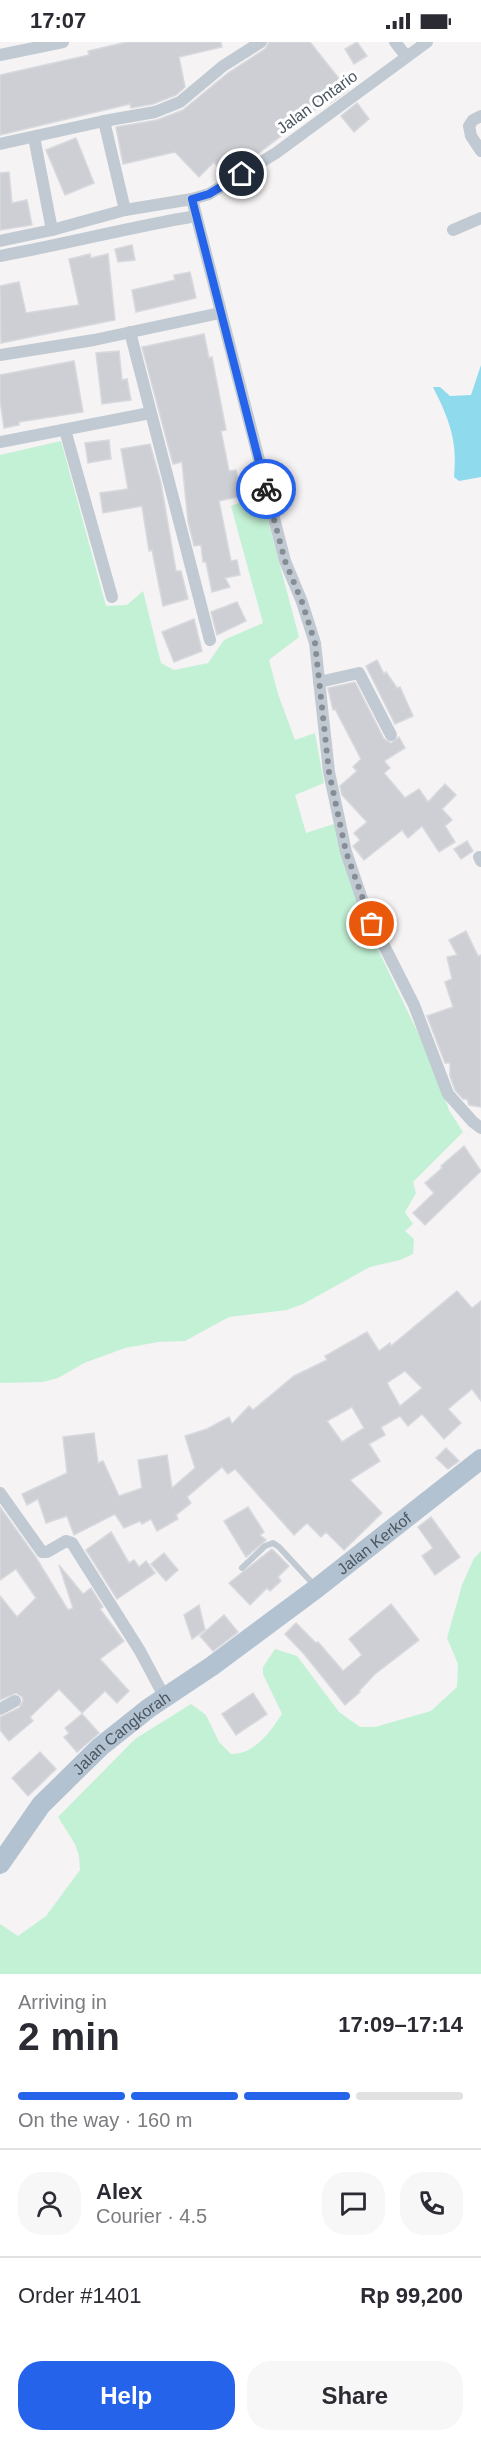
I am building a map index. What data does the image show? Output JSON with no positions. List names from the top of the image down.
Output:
{
  "streets": {
    "main road": ["Jalan Kerkof", "Jalan Cangkorah"],
    "street": ["Jalan Ontario"]
  },
  "crossings": [
    ["Jalan Kerkof", "Jalan Cangkorah"]
  ],
  "page": {
    "status": "17:07",
    "heading": ["2 min", "Arriving in", "17:09–17:14"],
    "panel": [
      "Alex",
      "Courier · 4.5",
      "Order #1401",
      "Rp 99,200"
    ],
    "bar": "On the way · 160 m",
    "buttons": ["Help", "Share"]
  }
}
